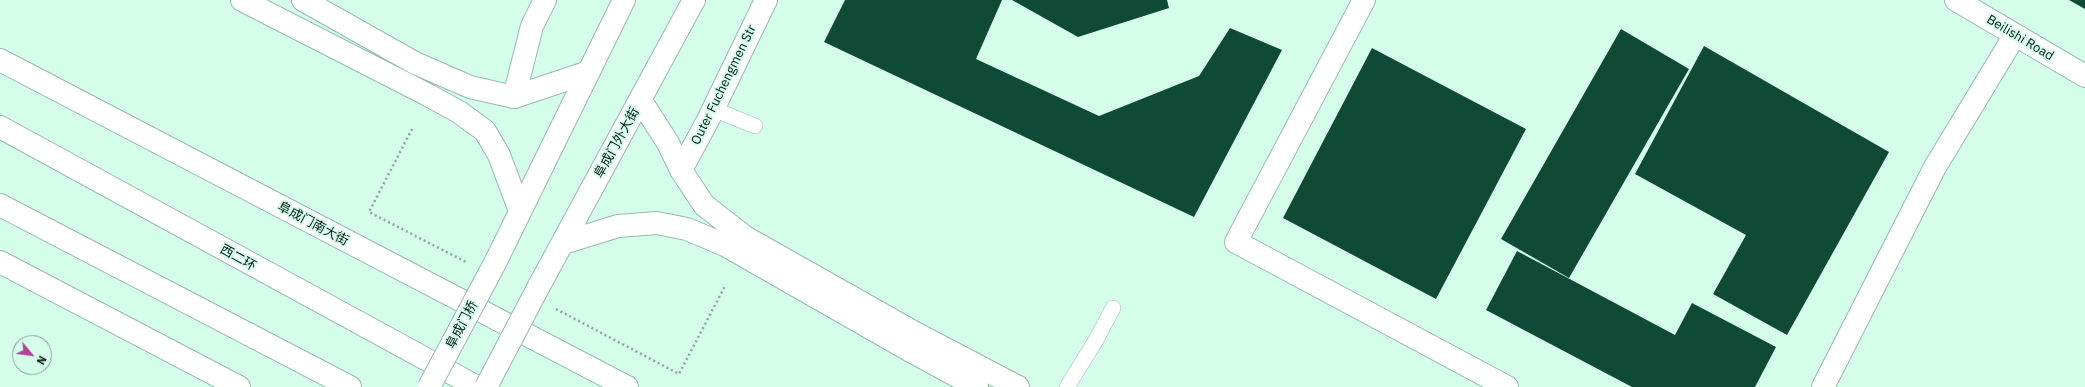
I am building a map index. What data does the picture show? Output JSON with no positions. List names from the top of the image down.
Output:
{
  "streets": {
    "main road": [
      "Beilishi Road",
      "Outer Fuchengmen Str",
      "阜成门外大街",
      "阜成门南大街",
      "西二环",
      "阜成门桥"
    ]
  },
  "north": "bottom right"
}
